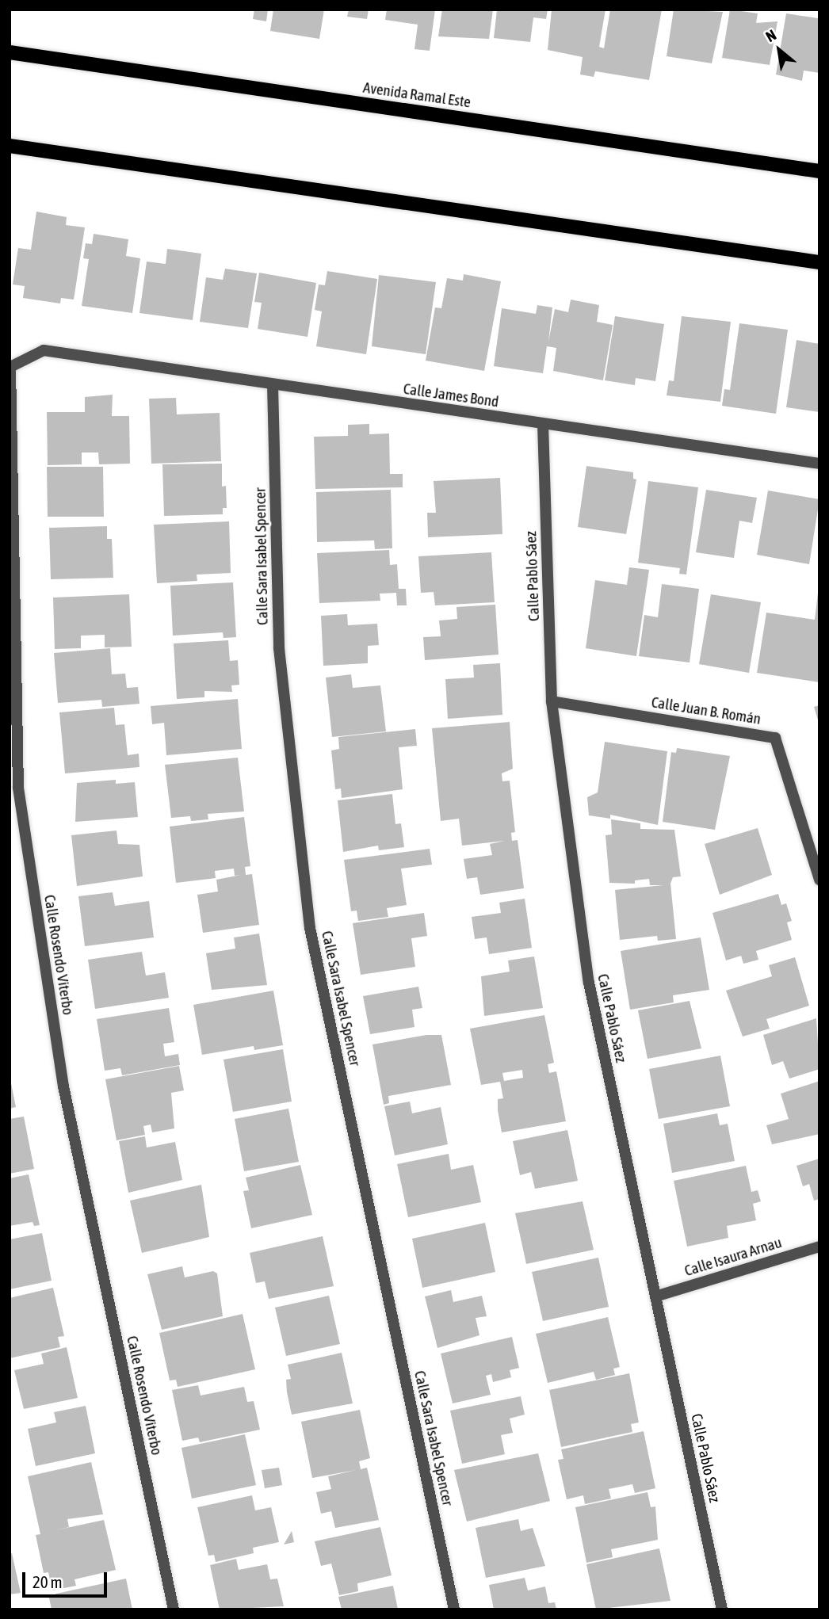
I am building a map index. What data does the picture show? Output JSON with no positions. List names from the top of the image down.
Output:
{
  "streets": {
    "main road": ["Avenida Ramal Este"],
    "street": [
      "Calle James Bond",
      "Calle Sara Isabel Spencer",
      "Calle Pablo Sáez",
      "Calle Juan B. Román",
      "Calle Rosendo Viterbo",
      "Calle Isaura Arnau"
    ]
  },
  "crossings": [
    ["Calle James Bond", "Calle Sara Isabel Spencer"],
    ["Calle James Bond", "Calle Pablo Sáez"],
    ["Calle James Bond", "Calle Rosendo Viterbo"],
    ["Calle Pablo Sáez", "Calle Juan B. Román"],
    ["Calle Pablo Sáez", "Calle Isaura Arnau"]
  ],
  "scale_bar": "20 m",
  "north": "top left"
}
